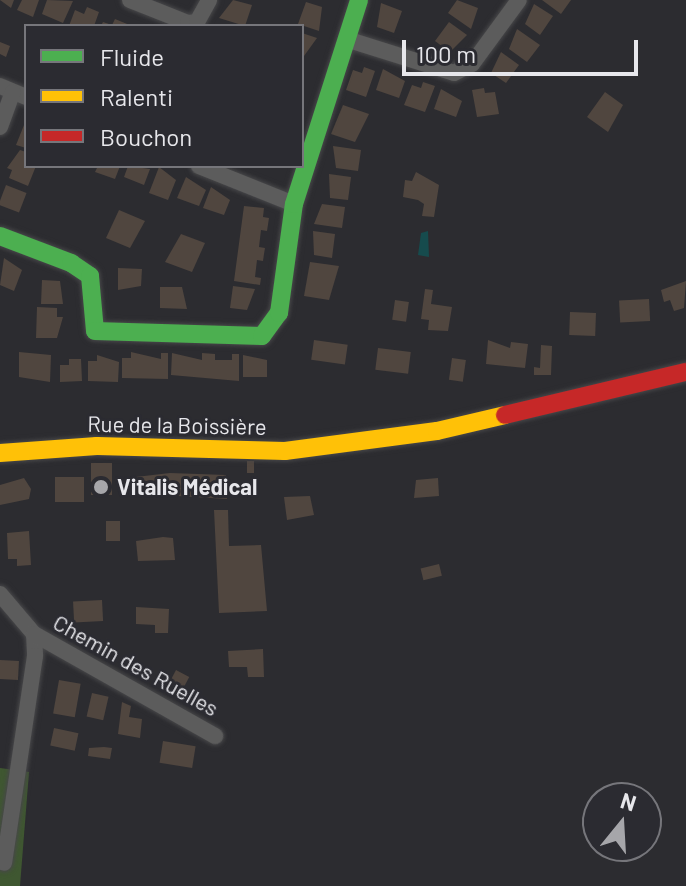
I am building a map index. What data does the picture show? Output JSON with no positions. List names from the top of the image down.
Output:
{
  "streets": {
    "main road": ["Rue de la Boissière"],
    "street": ["Chemin des Ruelles"]
  },
  "places": ["Vitalis Médical"],
  "legend": ["Fluide", "Ralenti", "Bouchon"],
  "scale_bar": "100 m",
  "north": "top"
}
